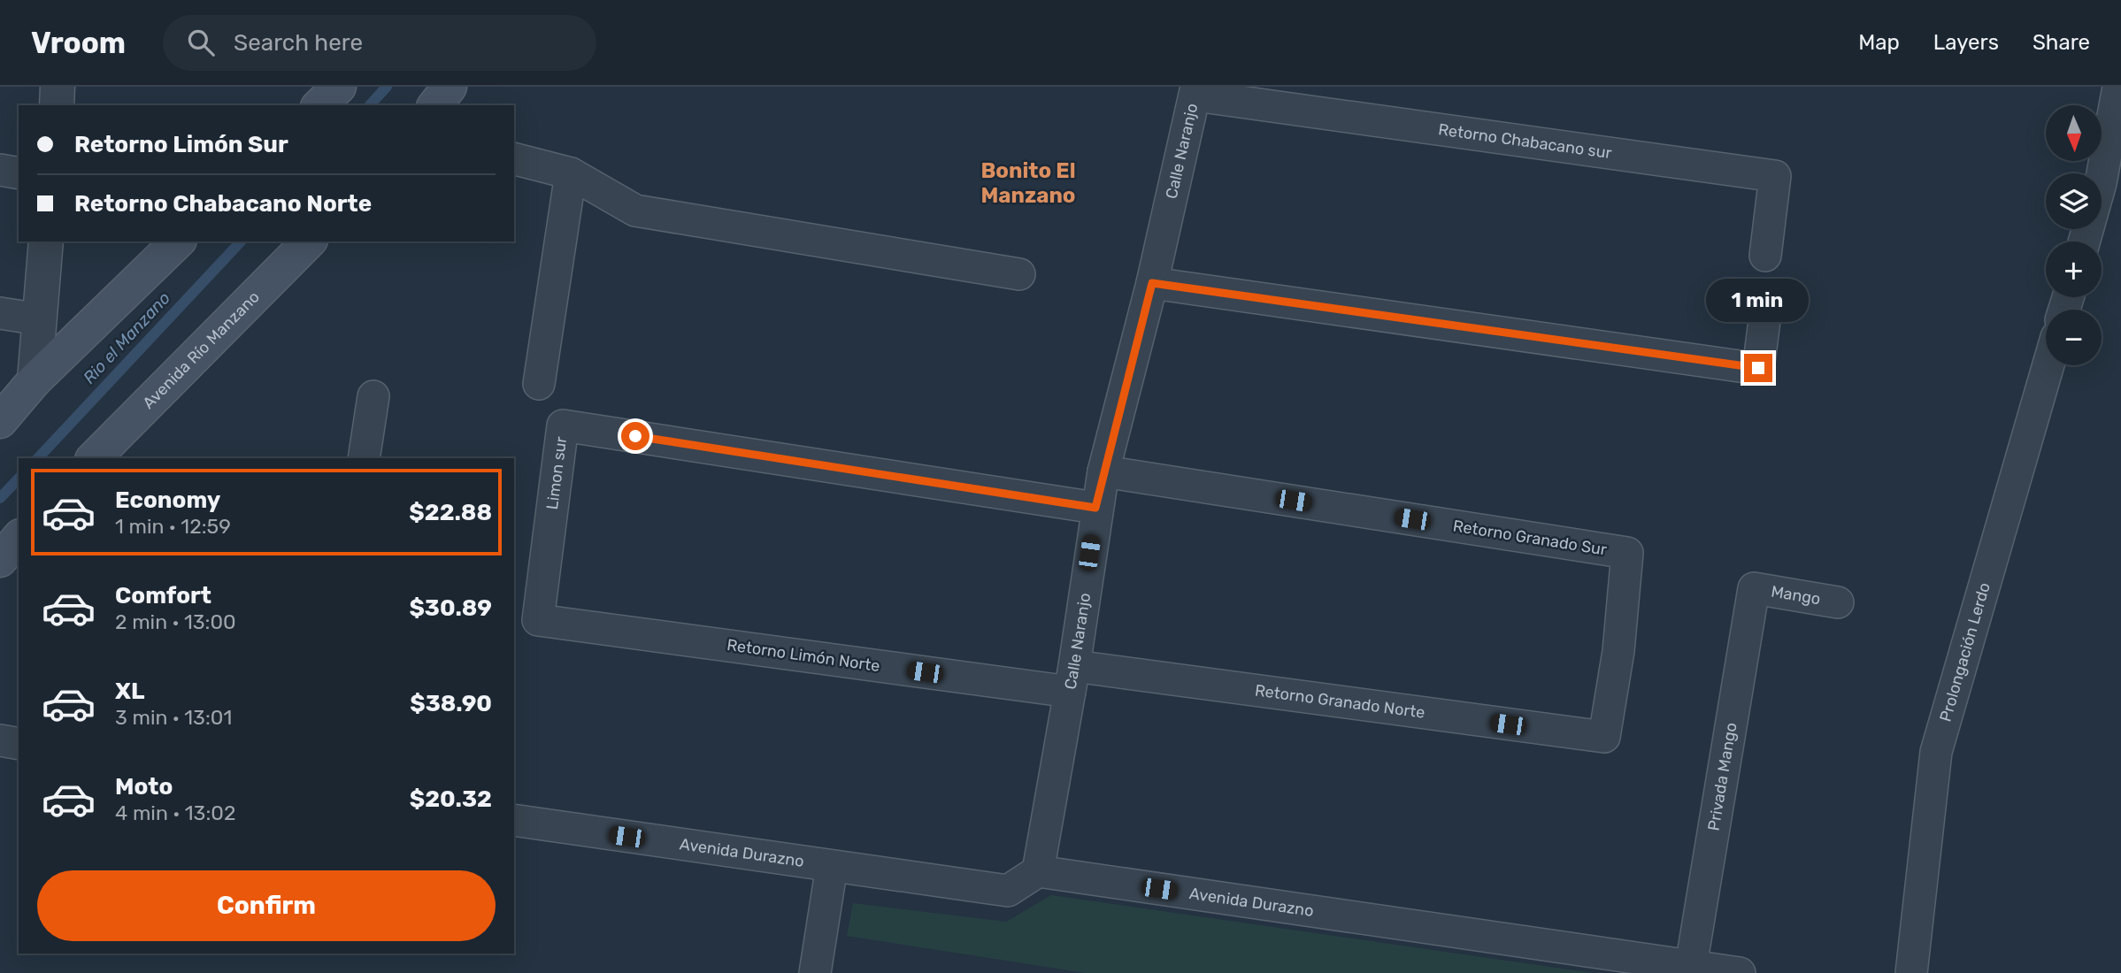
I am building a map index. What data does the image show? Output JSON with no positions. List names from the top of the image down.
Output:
{
  "streets": {
    "main road": ["Avenida Río Manzano"],
    "street": [
      "Retorno Chabacano sur",
      "Calle Naranjo",
      "Limon sur",
      "Retorno Granado Sur",
      "Mango",
      "Prolongación Lerdo",
      "Retorno Limón Norte",
      "Retorno Granado Norte",
      "Privada Mango",
      "Avenida Durazno"
    ]
  },
  "crossings": [
    ["Retorno Chabacano sur", "Calle Naranjo"],
    ["Calle Naranjo", "Limon sur"],
    ["Calle Naranjo", "Retorno Granado Sur"],
    ["Calle Naranjo", "Retorno Limón Norte"],
    ["Calle Naranjo", "Retorno Granado Norte"],
    ["Calle Naranjo", "Avenida Durazno"],
    ["Limon sur", "Retorno Limón Norte"],
    ["Retorno Granado Sur", "Retorno Granado Norte"],
    ["Mango", "Privada Mango"],
    ["Retorno Limón Norte", "Retorno Granado Norte"],
    ["Privada Mango", "Avenida Durazno"]
  ],
  "districts": ["Bonito El Manzano"],
  "water": ["Rio el Manzano"],
  "north": "bottom",
  "page": {
    "header": "Vroom",
    "search": "Search here",
    "nav": ["Map", "Layers", "Share"],
    "map_buttons": ["+", "−"],
    "banner": ["Retorno Limón Sur", "Retorno Chabacano Norte"],
    "bubble": "1 min",
    "list": [
      {
        "name": "Economy",
        "note": "1 min · 12:59",
        "value": "$22.88"
      },
      {
        "name": "Comfort",
        "note": "2 min · 13:00",
        "value": "$30.89"
      },
      {
        "name": "XL",
        "note": "3 min · 13:01",
        "value": "$38.90"
      },
      {
        "name": "Moto",
        "note": "4 min · 13:02",
        "value": "$20.32"
      }
    ],
    "buttons": "Confirm"
  }
}
